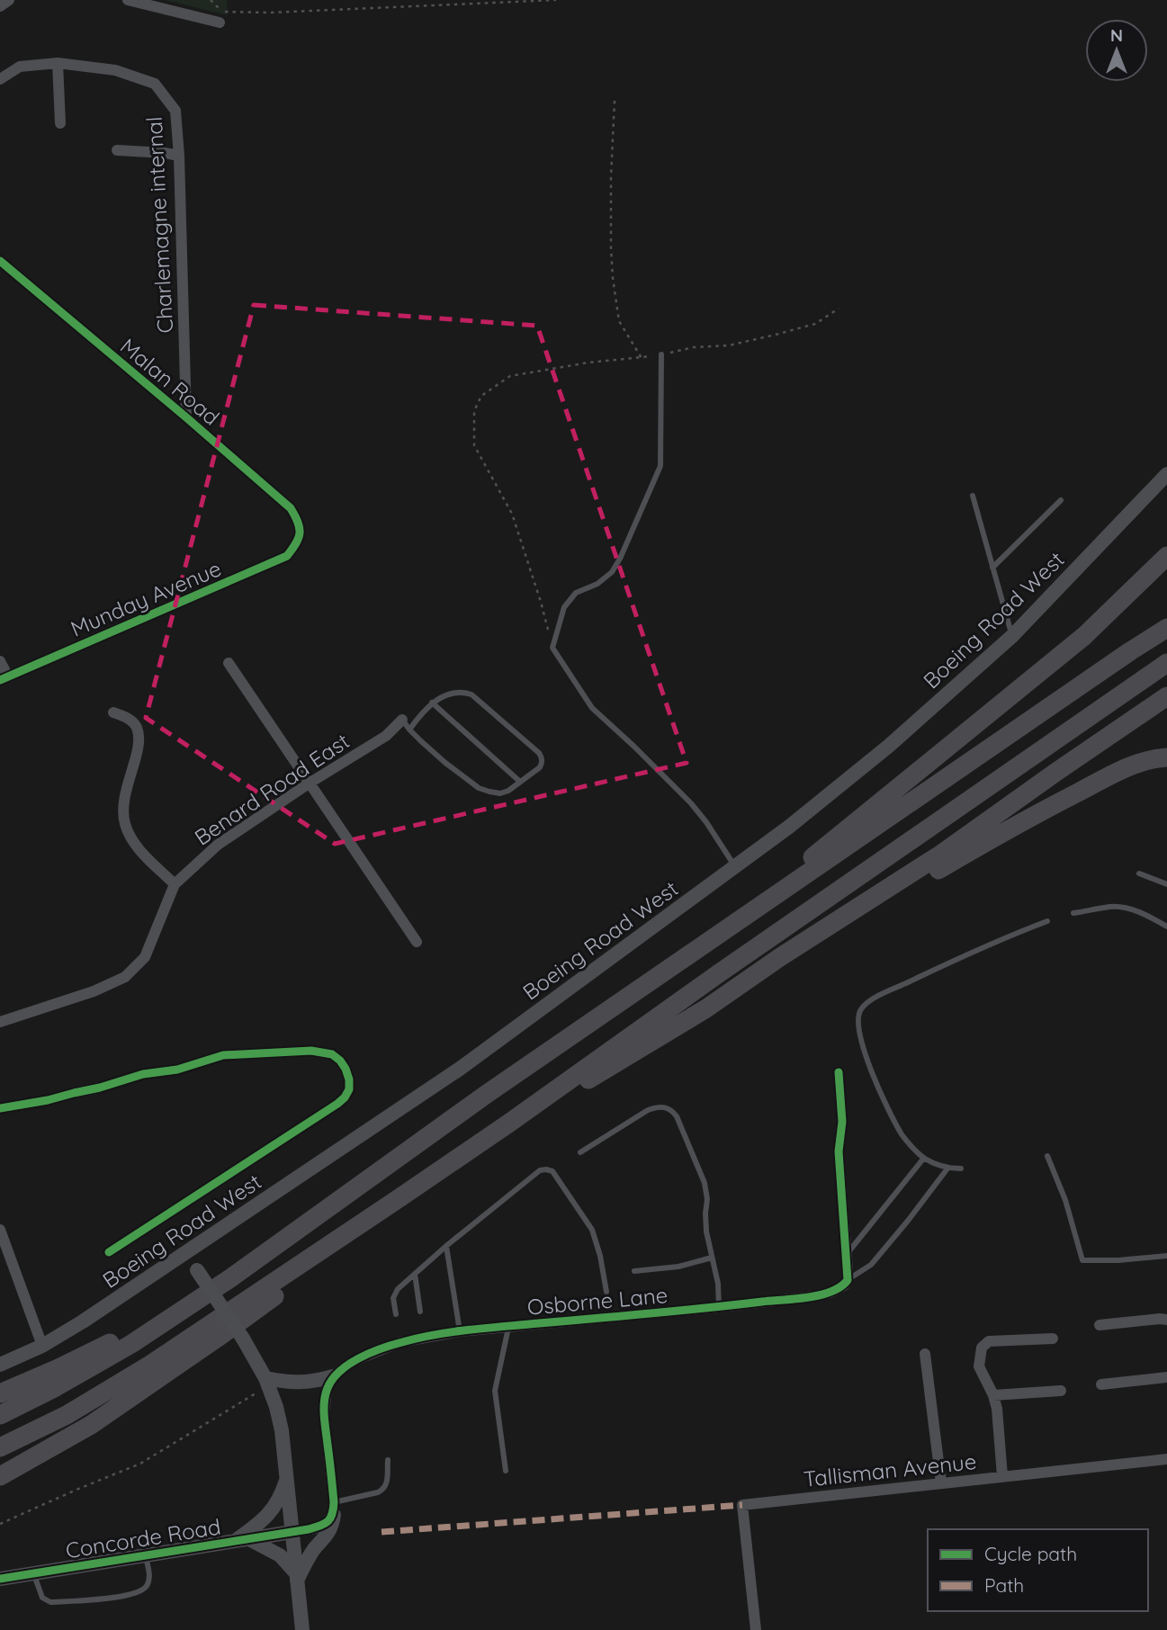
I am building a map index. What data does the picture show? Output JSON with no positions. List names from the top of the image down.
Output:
{
  "streets": {
    "main road": ["Boeing Road West", "Concorde Road"],
    "street": [
      "Charlemagne internal",
      "Malan Road",
      "Munday Avenue",
      "Benard Road East",
      "Osborne Lane",
      "Tallisman Avenue"
    ]
  },
  "crossings": [
    ["Charlemagne internal", "Malan Road"],
    ["Malan Road", "Munday Avenue"]
  ],
  "legend": ["Cycle path", "Path"],
  "north": "top"
}
